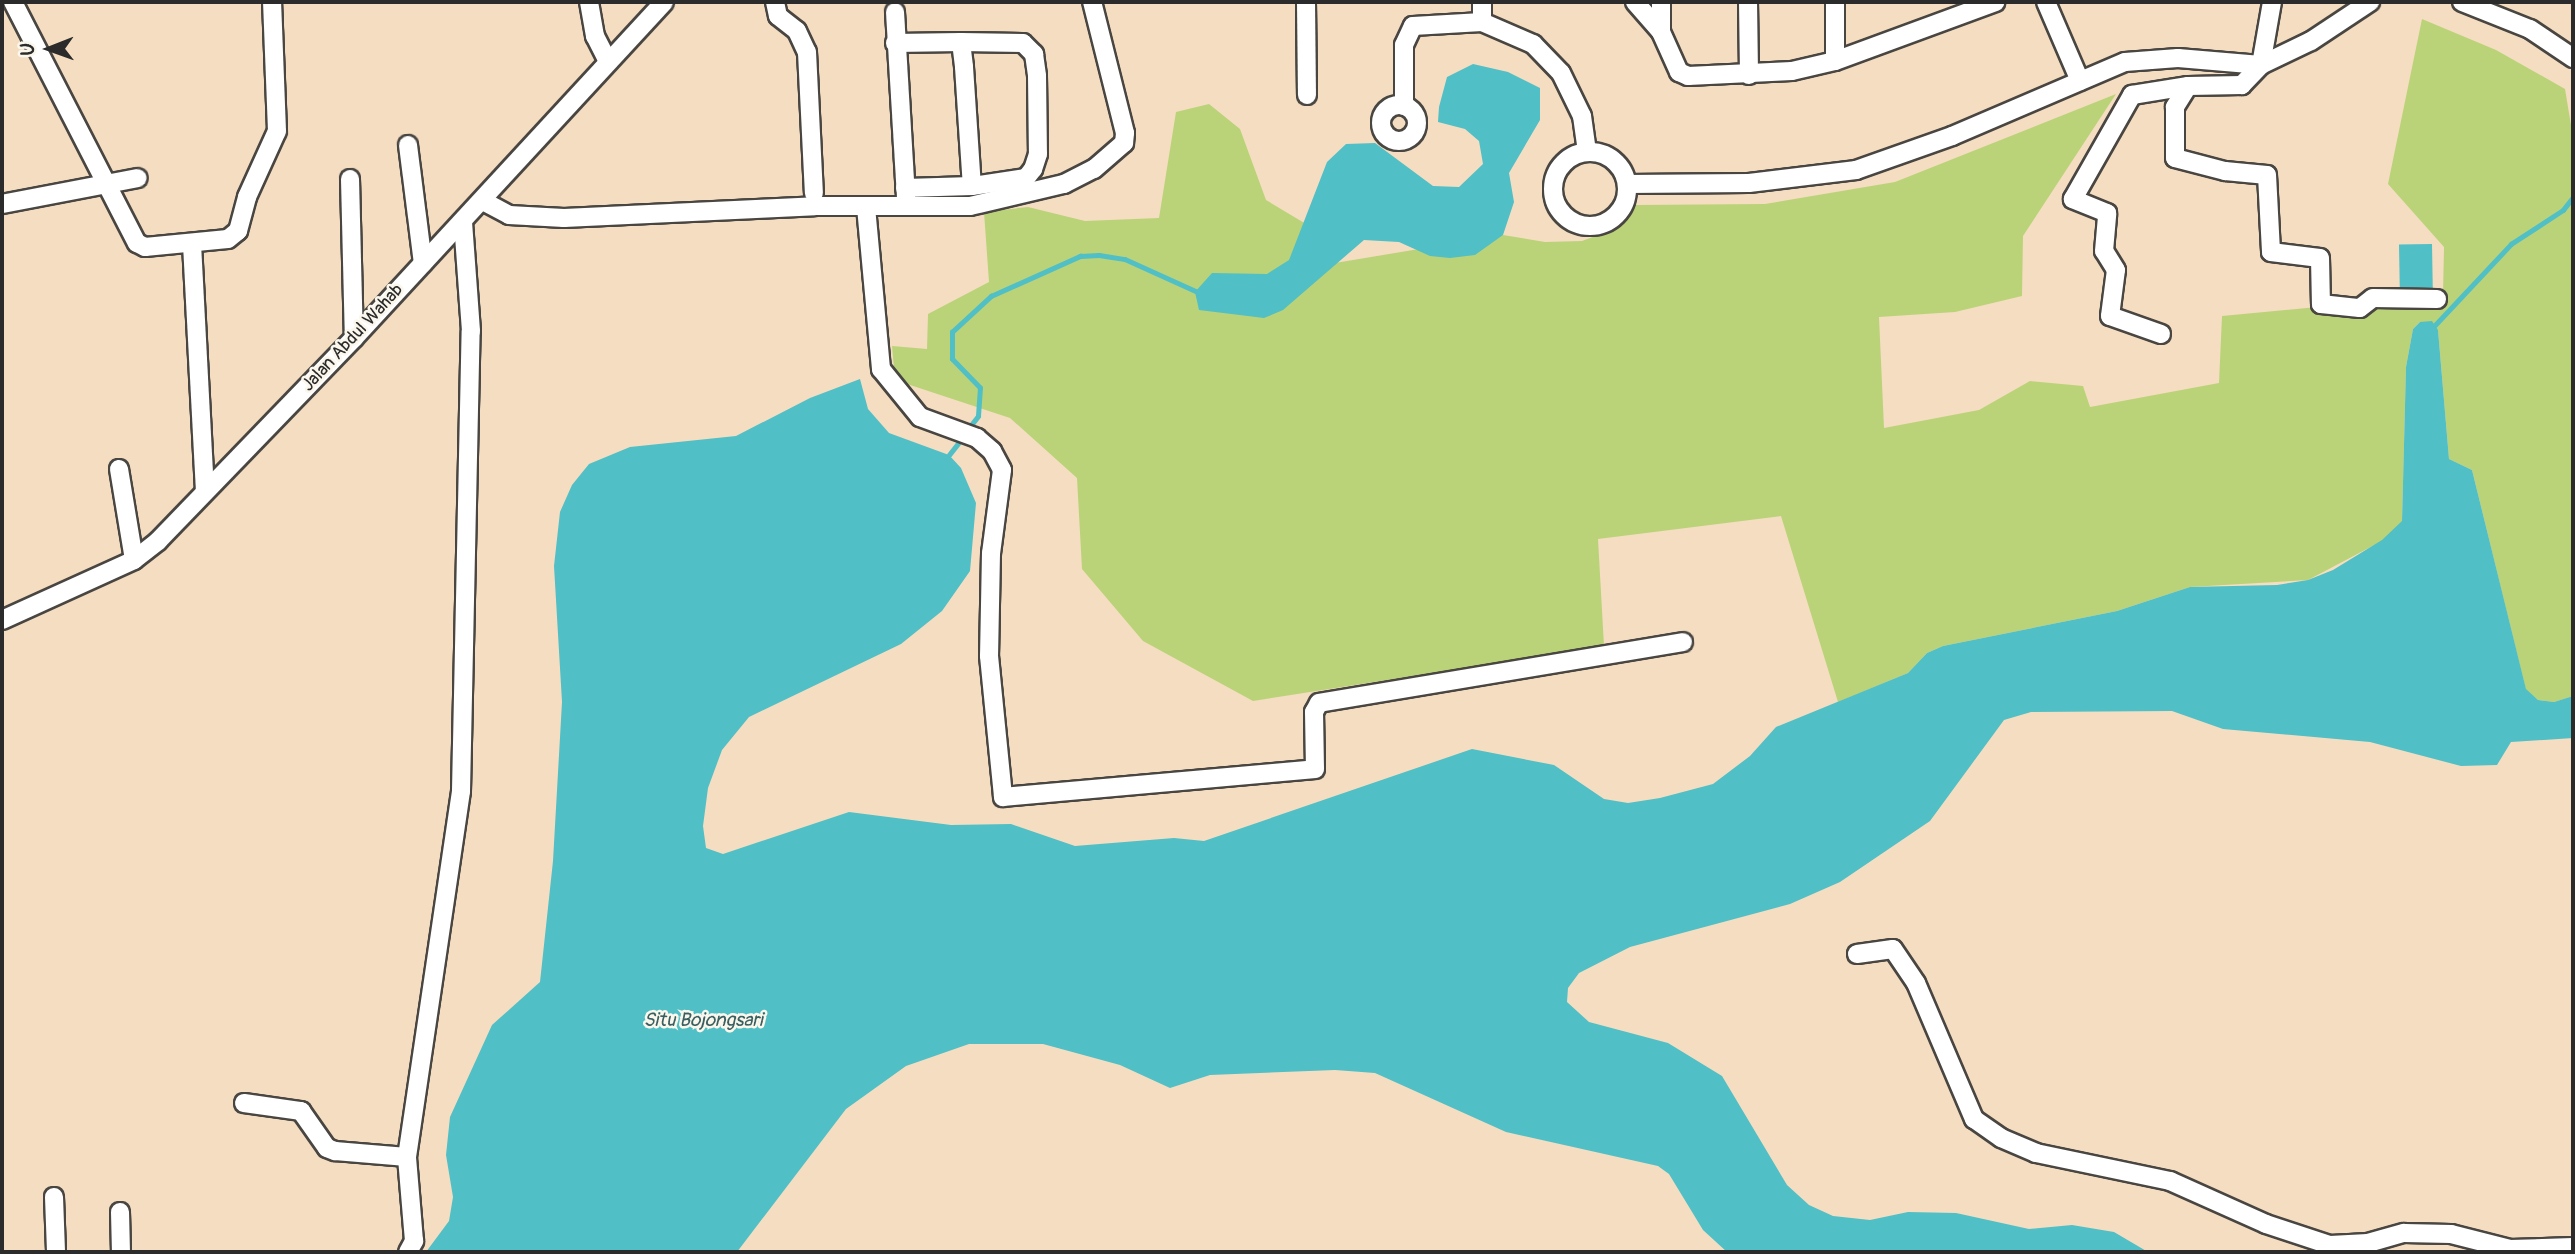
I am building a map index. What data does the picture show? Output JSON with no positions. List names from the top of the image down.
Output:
{
  "streets": {
    "street": ["Jalan Abdul Wahab"]
  },
  "water": ["Situ Bojongsari"],
  "north": "left"
}
